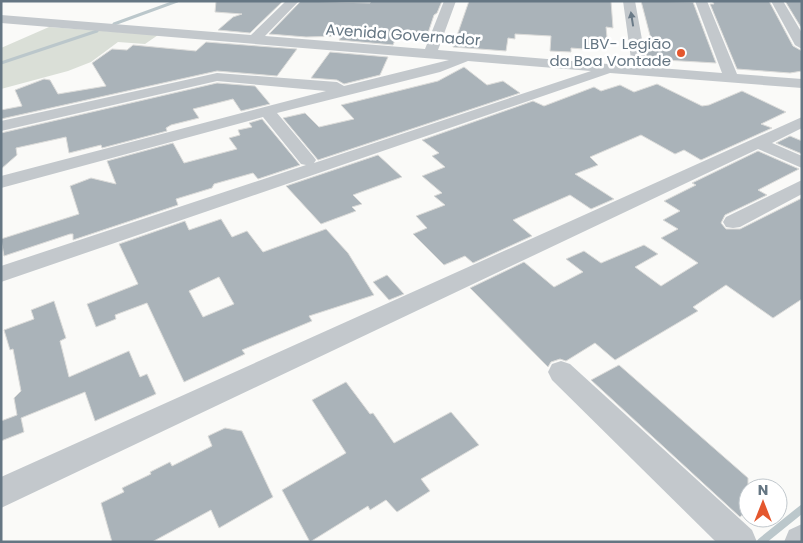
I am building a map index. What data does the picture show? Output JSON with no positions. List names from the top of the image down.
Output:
{
  "streets": {
    "street": ["Avenida Governador"]
  },
  "places": ["LBV- Legião da Boa Vontade"],
  "north": "top"
}
